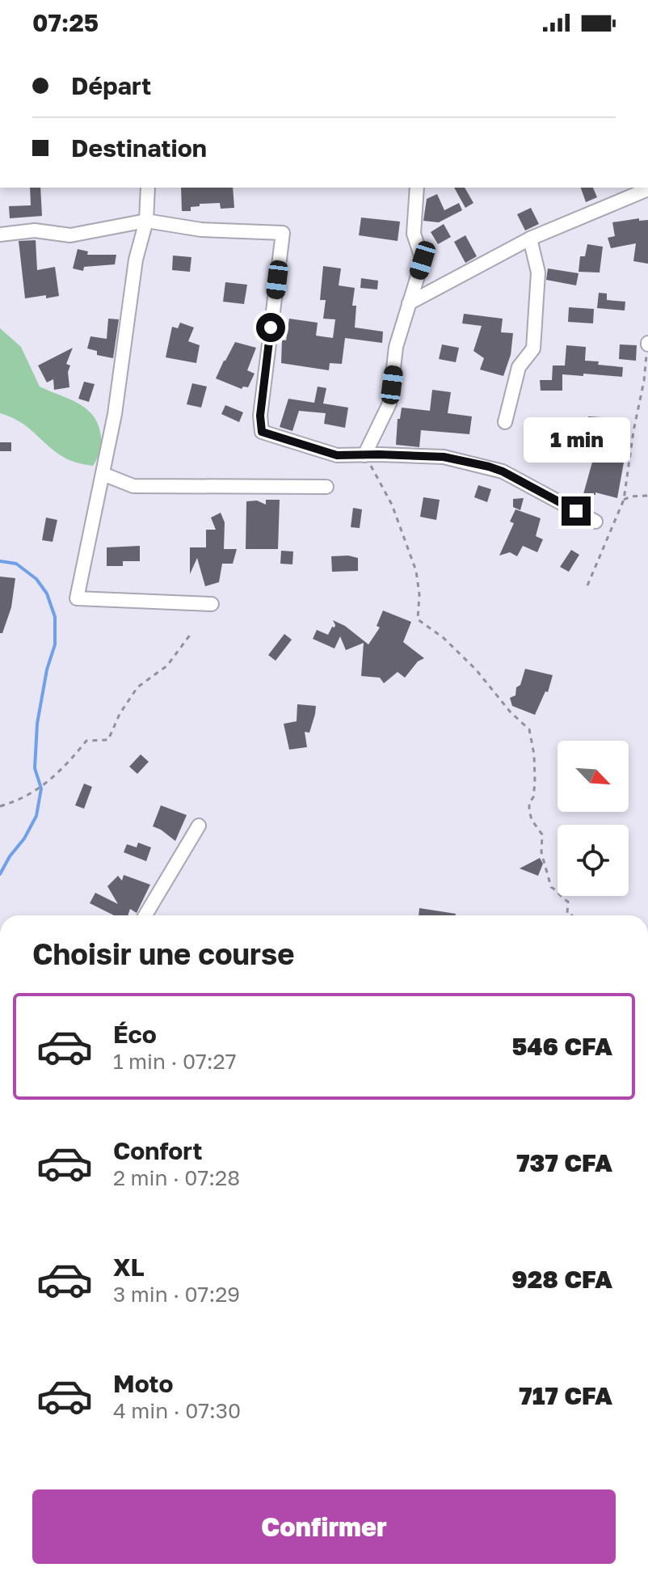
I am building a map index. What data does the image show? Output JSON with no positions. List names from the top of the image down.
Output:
{
  "north": "bottom right",
  "page": {
    "status": "07:25",
    "banner": ["Départ", "Destination"],
    "bubble": "1 min",
    "heading": "Choisir une course",
    "list": [
      {
        "name": "Éco",
        "note": "1 min · 07:27",
        "value": "546 CFA"
      },
      {
        "name": "Confort",
        "note": "2 min · 07:28",
        "value": "737 CFA"
      },
      {
        "name": "XL",
        "note": "3 min · 07:29",
        "value": "928 CFA"
      },
      {
        "name": "Moto",
        "note": "4 min · 07:30",
        "value": "717 CFA"
      }
    ],
    "buttons": "Confirmer"
  }
}
